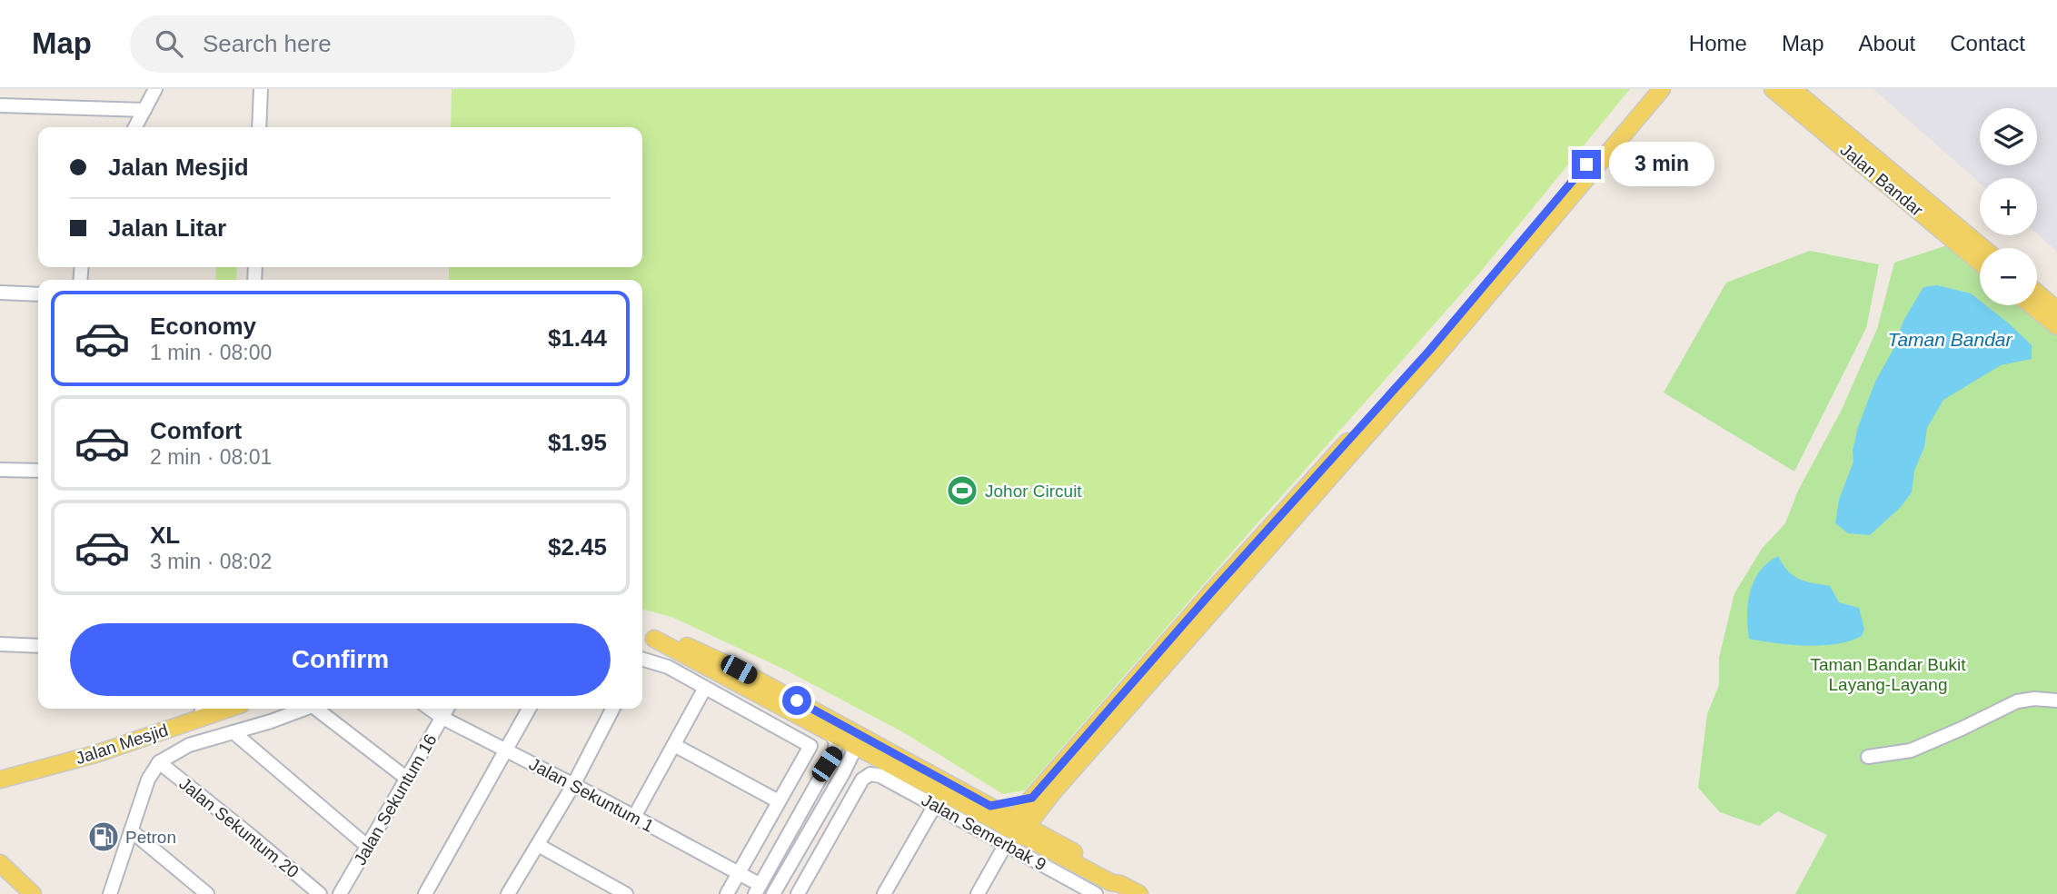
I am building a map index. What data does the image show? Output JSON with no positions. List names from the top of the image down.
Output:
{
  "streets": {
    "main road": ["Jalan Bandar", "Jalan Mesjid"],
    "street": [
      "Jalan Sekuntum 1",
      "Jalan Sekuntum 16",
      "Jalan Sekuntum 20",
      "Jalan Semerbak 9"
    ]
  },
  "crossings": [
    ["Jalan Sekuntum 1", "Jalan Sekuntum 16"]
  ],
  "water": ["Taman Bandar"],
  "parks": ["Taman Bandar Bukit Layang-Layang"],
  "places": {
    "sports": ["Johor Circuit"],
    "fuel station": ["Petron"]
  },
  "page": {
    "header": "Map",
    "search": "Search here",
    "nav": [
      "Home",
      "Map",
      "About",
      "Contact"
    ],
    "map_buttons": ["+", "−"],
    "banner": ["Jalan Mesjid", "Jalan Litar"],
    "bubble": "3 min",
    "list": [
      {
        "name": "Economy",
        "note": "1 min · 08:00",
        "value": "$1.44"
      },
      {
        "name": "Comfort",
        "note": "2 min · 08:01",
        "value": "$1.95"
      },
      {
        "name": "XL",
        "note": "3 min · 08:02",
        "value": "$2.45"
      }
    ],
    "buttons": "Confirm"
  }
}
